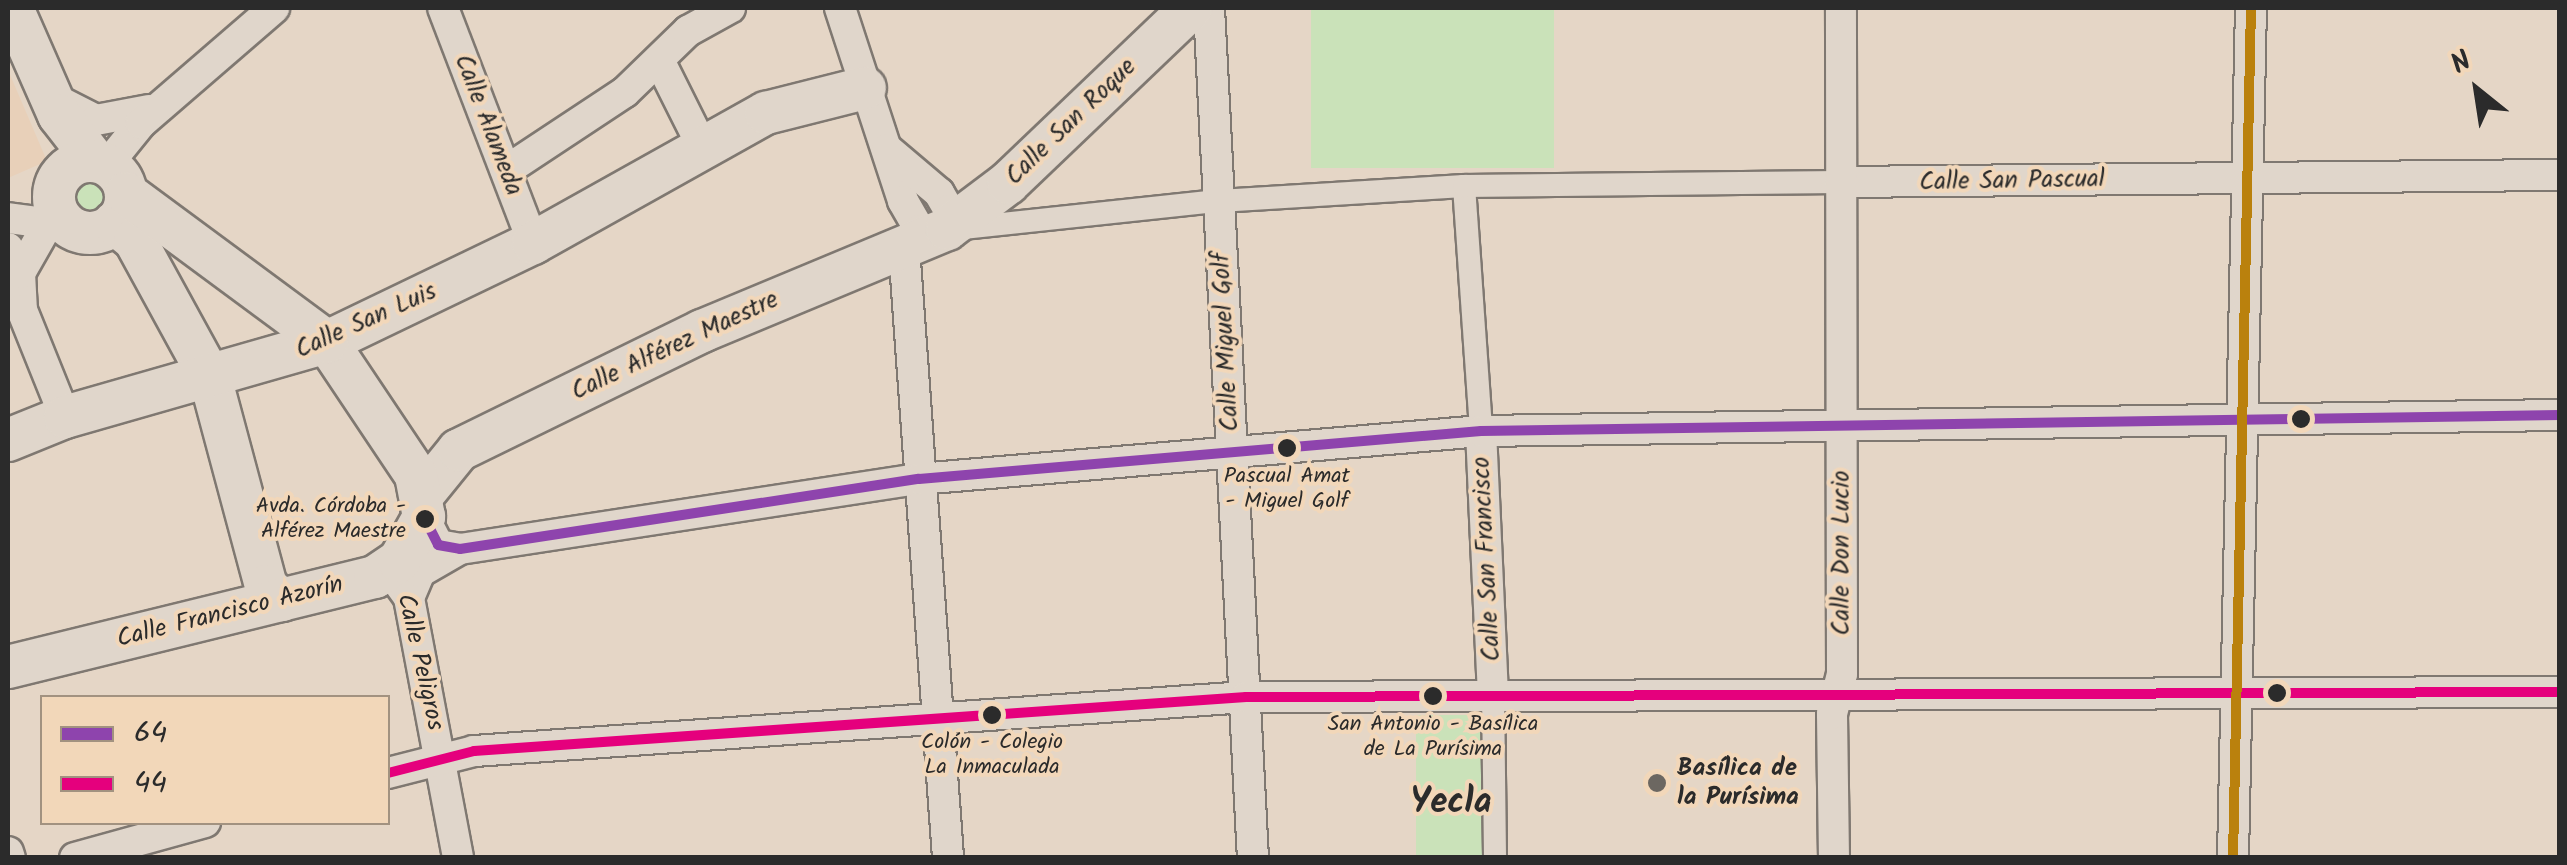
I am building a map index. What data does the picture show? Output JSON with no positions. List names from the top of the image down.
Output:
{
  "streets": {
    "main road": [
      "Calle San Roque",
      "Calle San Luis",
      "Calle Alférez Maestre",
      "Calle Francisco Azorín"
    ],
    "street": [
      "Calle Alameda",
      "Calle San Pascual",
      "Calle Miguel Golf",
      "Calle Don Lucio",
      "Calle San Francisco",
      "Calle Peligros"
    ]
  },
  "crossings": [
    ["Calle San Roque", "Calle San Pascual"],
    ["Calle San Roque", "Calle Alférez Maestre"],
    ["Calle Alameda", "Calle San Luis"],
    ["Calle San Pascual", "Calle Miguel Golf"],
    ["Calle San Pascual", "Calle Alférez Maestre"],
    ["Calle San Pascual", "Calle Don Lucio"],
    ["Calle San Pascual", "Calle San Francisco"],
    ["Calle Francisco Azorín", "Calle Peligros"]
  ],
  "districts": ["Yecla"],
  "places": [
    "Pascual Amat - Miguel Golf",
    "Avda. Córdoba - Alférez Maestre",
    "San Antonio - Basílica de La Purísima",
    "Colón - Colegio La Inmaculada",
    "Basílica de la Purísima"
  ],
  "lines": ["transit line 64", "transit line 44"],
  "legend": ["64", "44"],
  "north": "top left"
}
